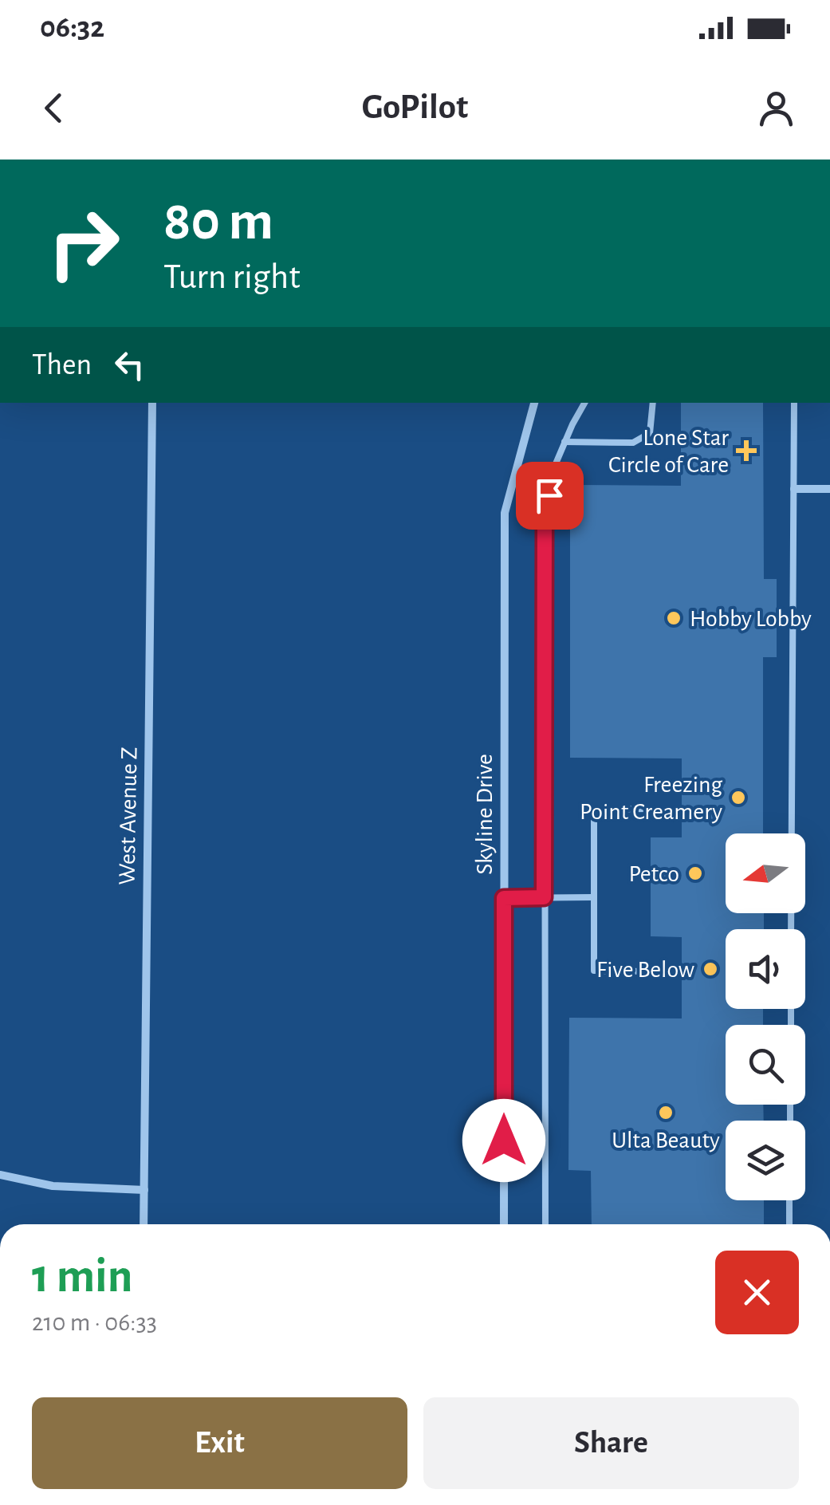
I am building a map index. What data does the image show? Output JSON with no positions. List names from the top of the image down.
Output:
{
  "streets": {
    "street": ["Skyline Drive", "West Avenue Z"]
  },
  "places": {
    "health": ["Lone Star Circle of Care"],
    "other": [
      "Hobby Lobby",
      "Freezing Point Creamery",
      "Petco",
      "Five Below",
      "Ulta Beauty"
    ]
  },
  "north": "left",
  "page": {
    "status": "06:32",
    "header": "GoPilot",
    "turn": ["80 m", "Turn right"],
    "then": "Then",
    "heading": ["1 min", "210 m · 06:33"],
    "buttons": ["Exit", "Share"]
  }
}
